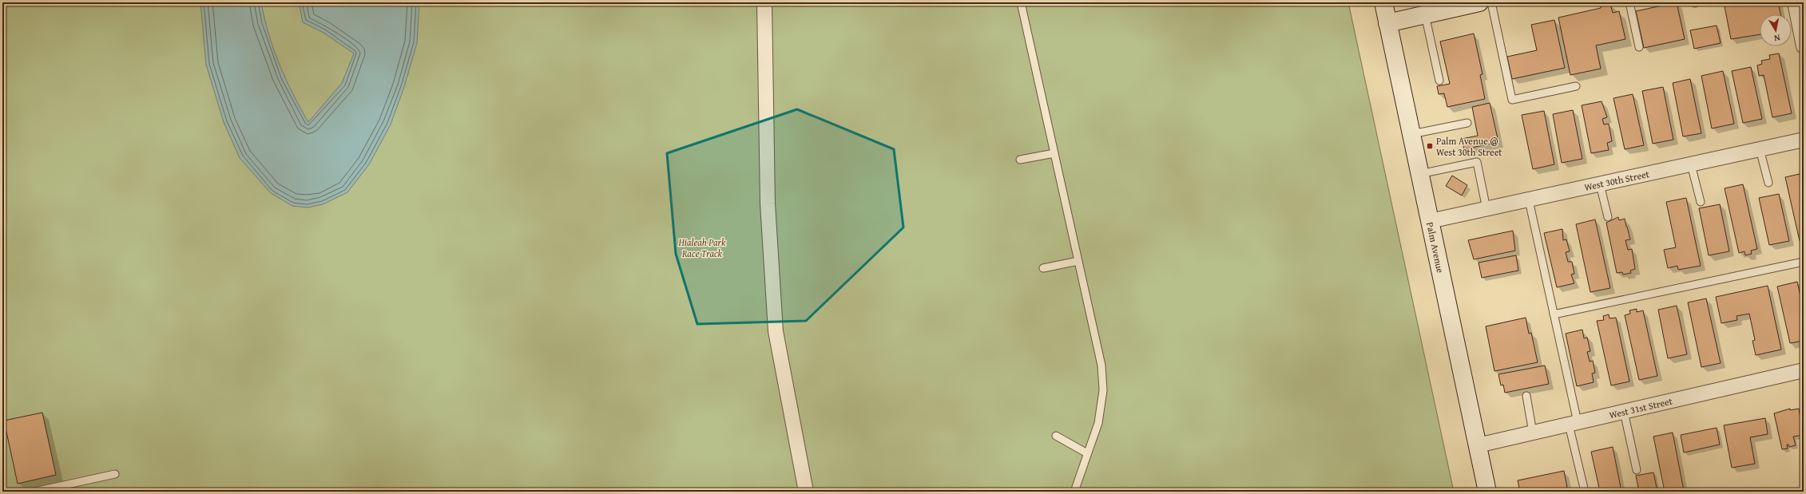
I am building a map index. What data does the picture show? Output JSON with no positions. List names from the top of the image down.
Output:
{
  "streets": {
    "main road": ["Palm Avenue"],
    "street": ["West 30th Street", "West 31st Street"]
  },
  "crossings": [
    ["West 30th Street", "Palm Avenue"],
    ["Palm Avenue", "West 31st Street"]
  ],
  "parks": ["Hialeah Park Race Track"],
  "places": {
    "transit": ["Palm Avenue @ West 30th Street"]
  },
  "north": "bottom"
}
